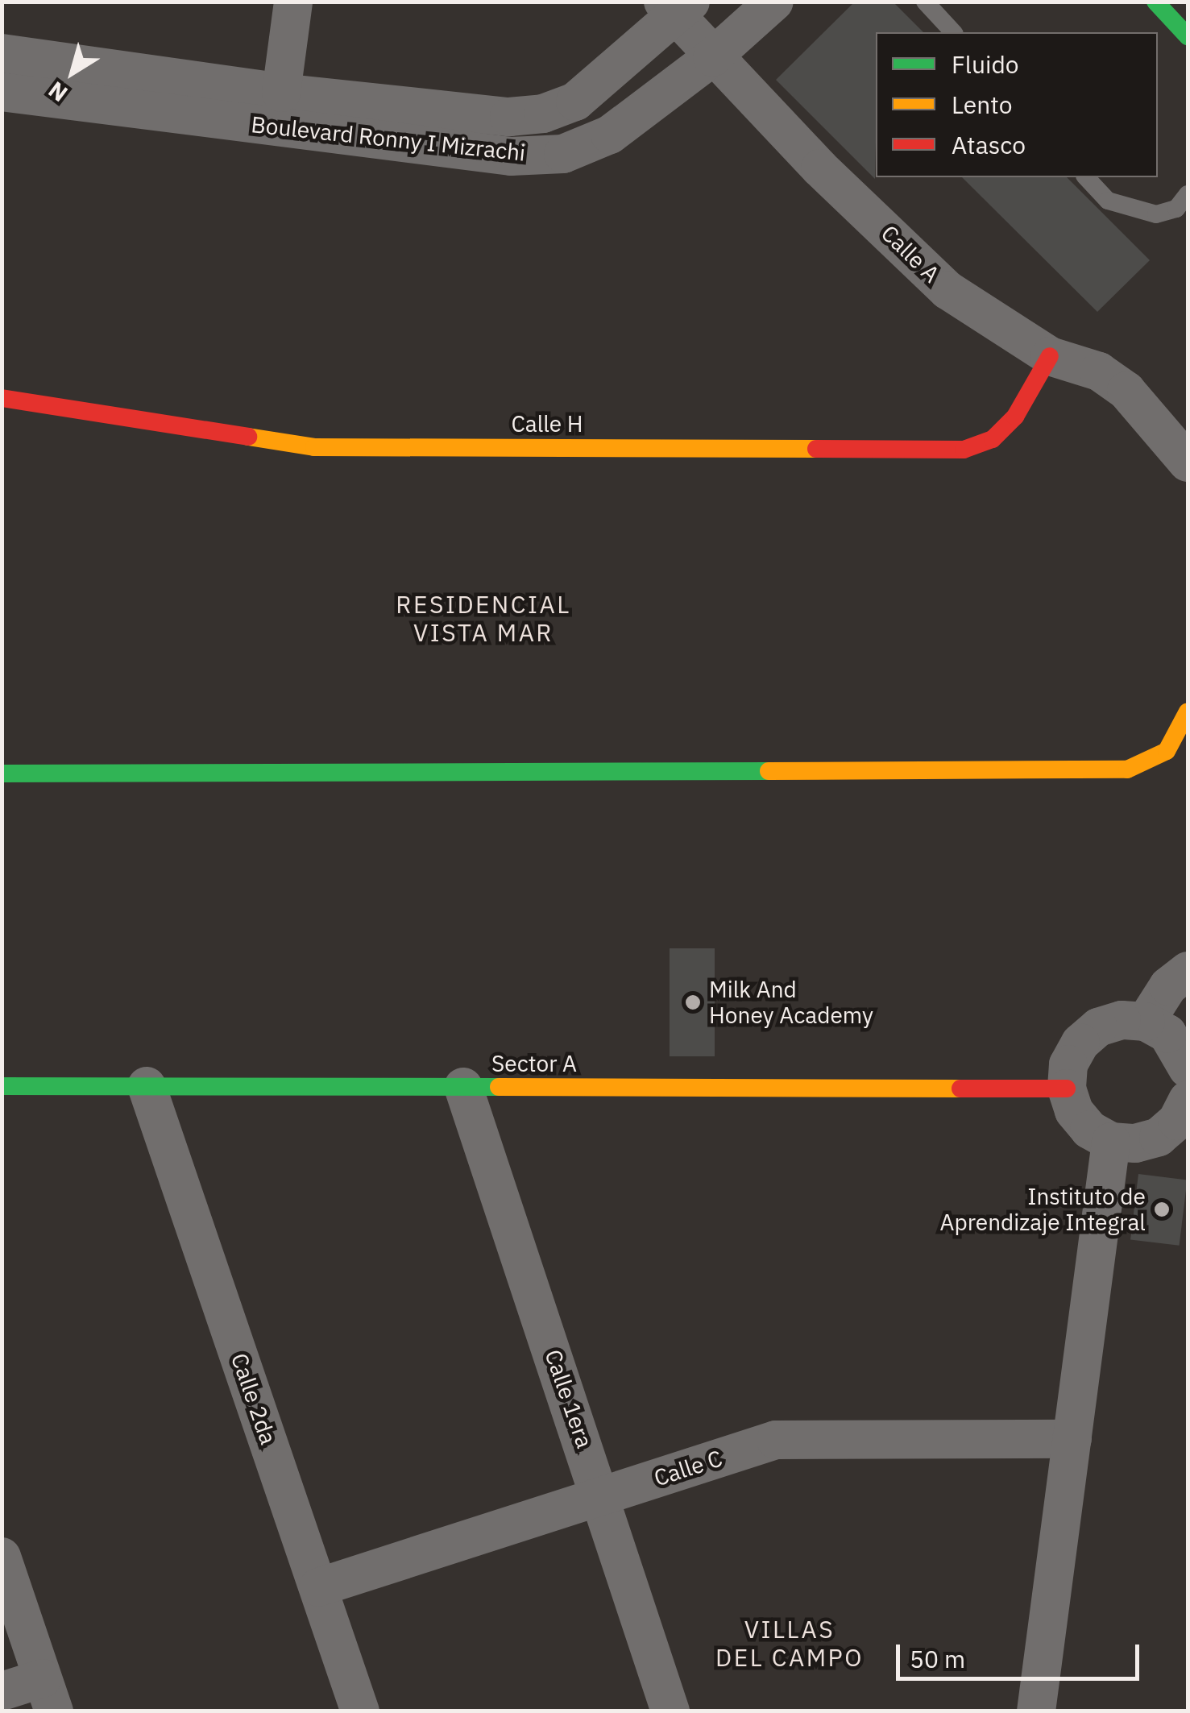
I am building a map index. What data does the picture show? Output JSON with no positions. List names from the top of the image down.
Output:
{
  "streets": {
    "street": [
      "Boulevard Ronny I Mizrachi",
      "Calle A",
      "Calle H",
      "Sector A",
      "Calle 2da",
      "Calle 1era",
      "Calle C"
    ]
  },
  "crossings": [
    ["Boulevard Ronny I Mizrachi", "Calle A"],
    ["Calle A", "Calle H"],
    ["Sector A", "Calle 2da"],
    ["Sector A", "Calle 1era"],
    ["Calle 2da", "Calle C"],
    ["Calle 1era", "Calle C"]
  ],
  "districts": ["RESIDENCIAL VISTA MAR", "VILLAS DEL CAMPO"],
  "places": ["Milk And Honey Academy", "Instituto de Aprendizaje Integral"],
  "legend": ["Fluido", "Lento", "Atasco"],
  "scale_bar": "50 m",
  "north": "bottom left"
}
